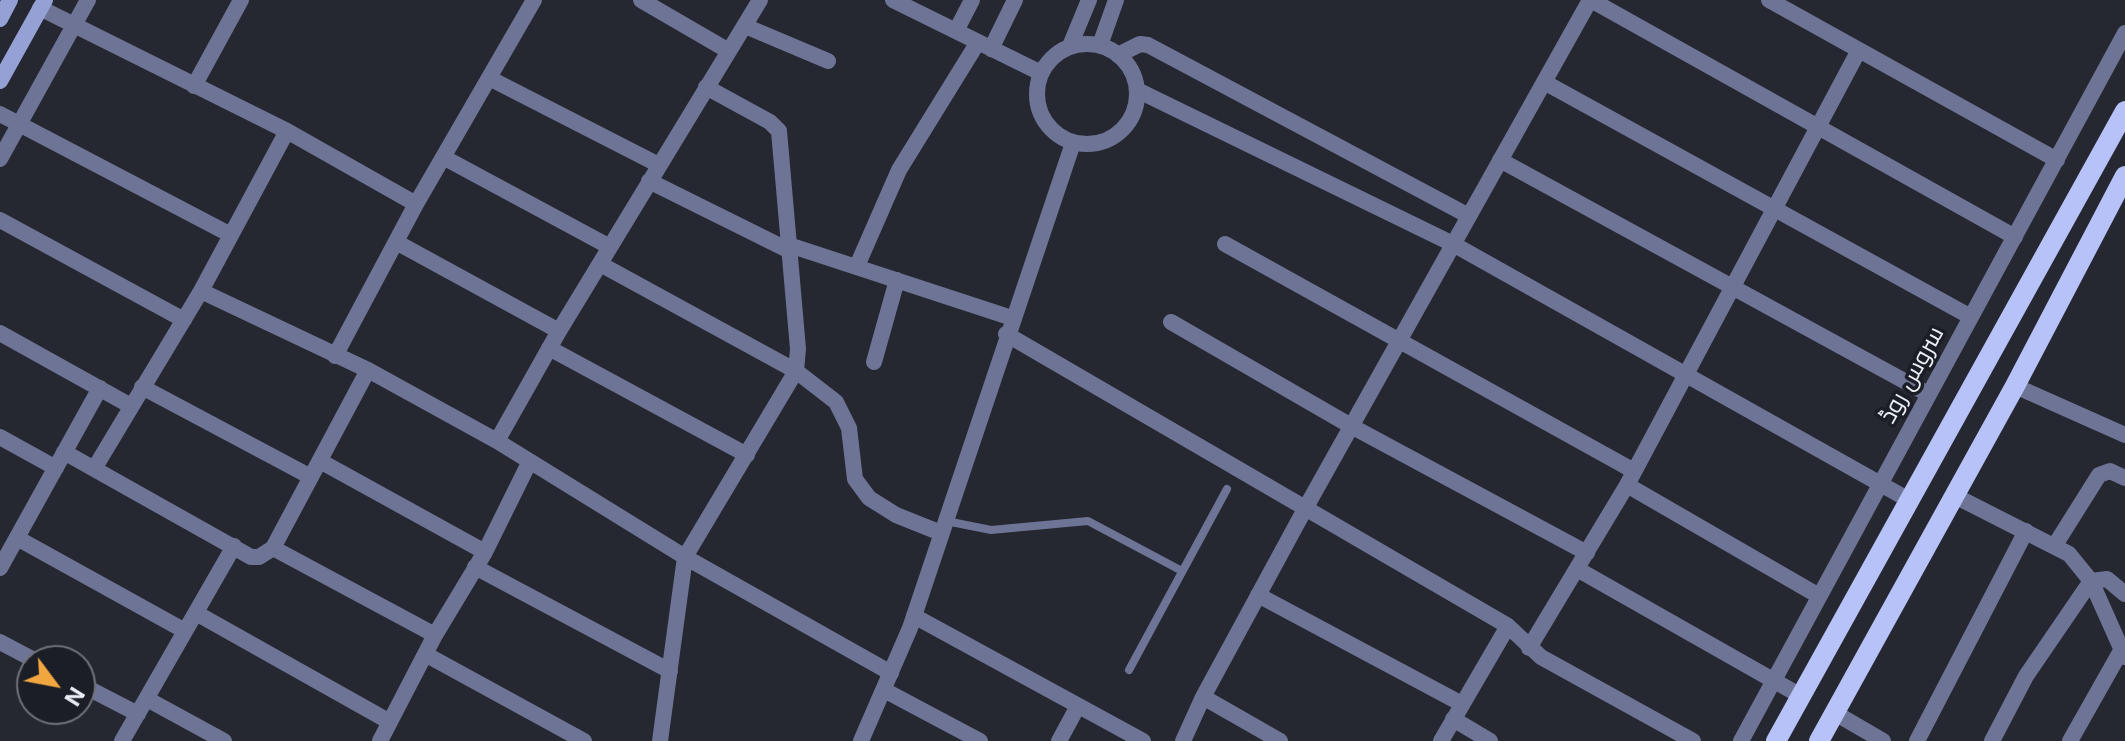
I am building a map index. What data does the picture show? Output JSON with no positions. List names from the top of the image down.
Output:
{
  "streets": {
    "street": ["سروس روڈ"]
  },
  "north": "bottom right"
}
